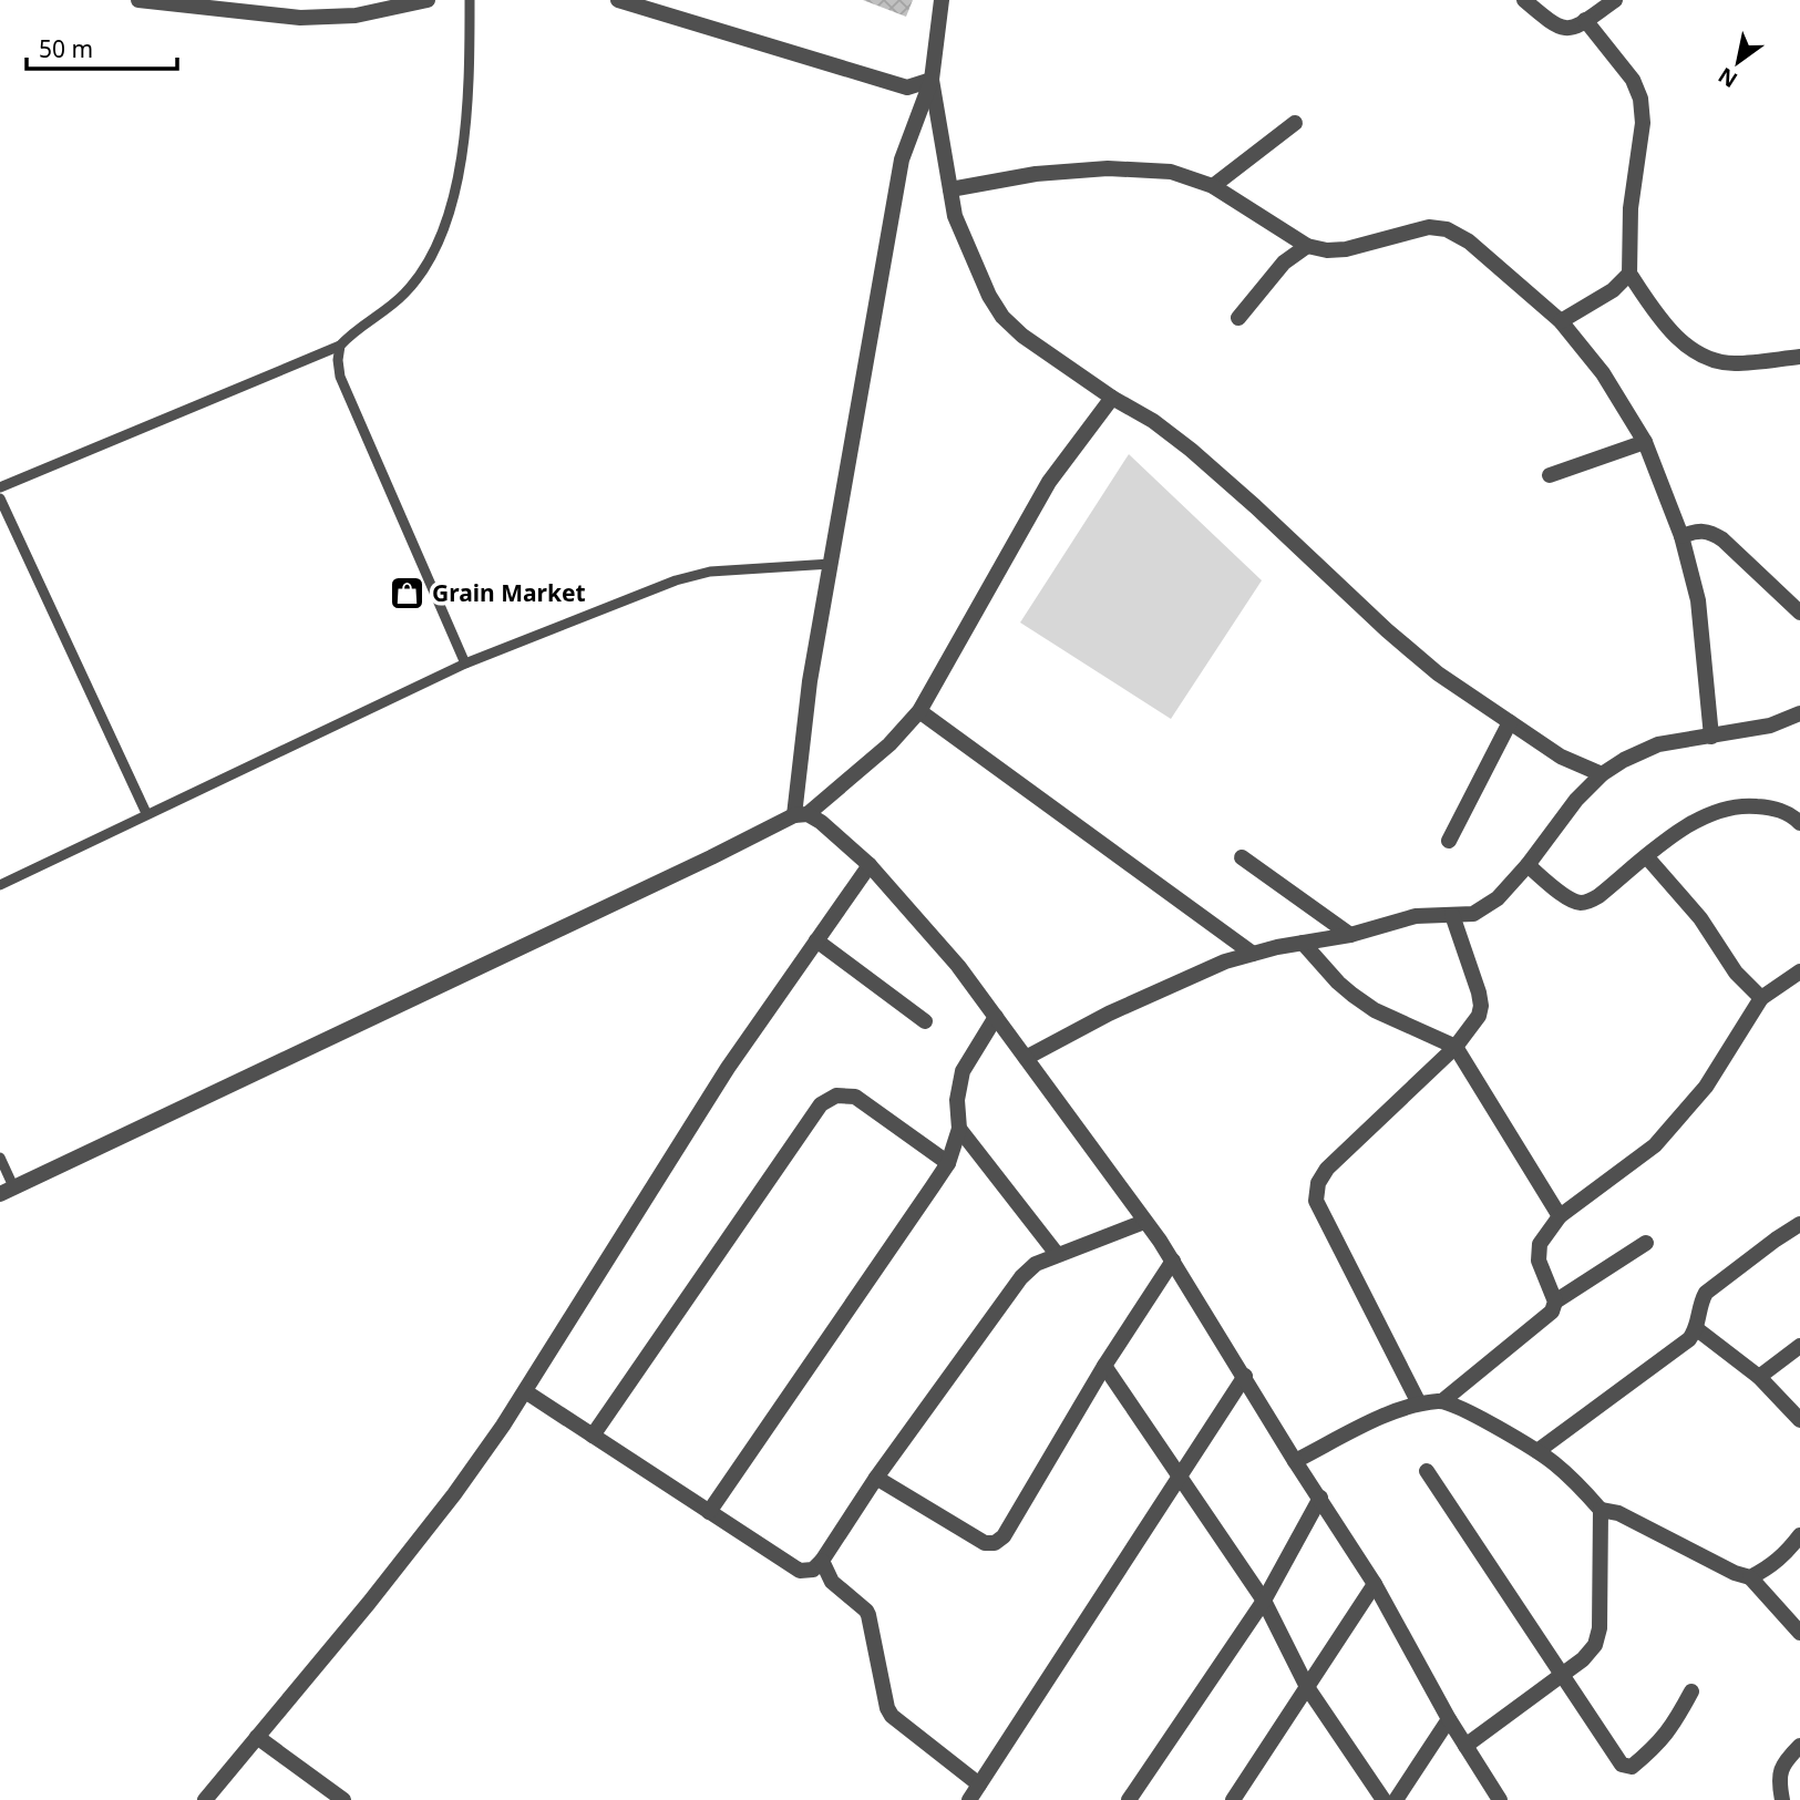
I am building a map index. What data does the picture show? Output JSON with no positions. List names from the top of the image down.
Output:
{
  "places": {
    "shop": ["Grain Market"]
  },
  "scale_bar": "50 m",
  "north": "bottom left"
}
